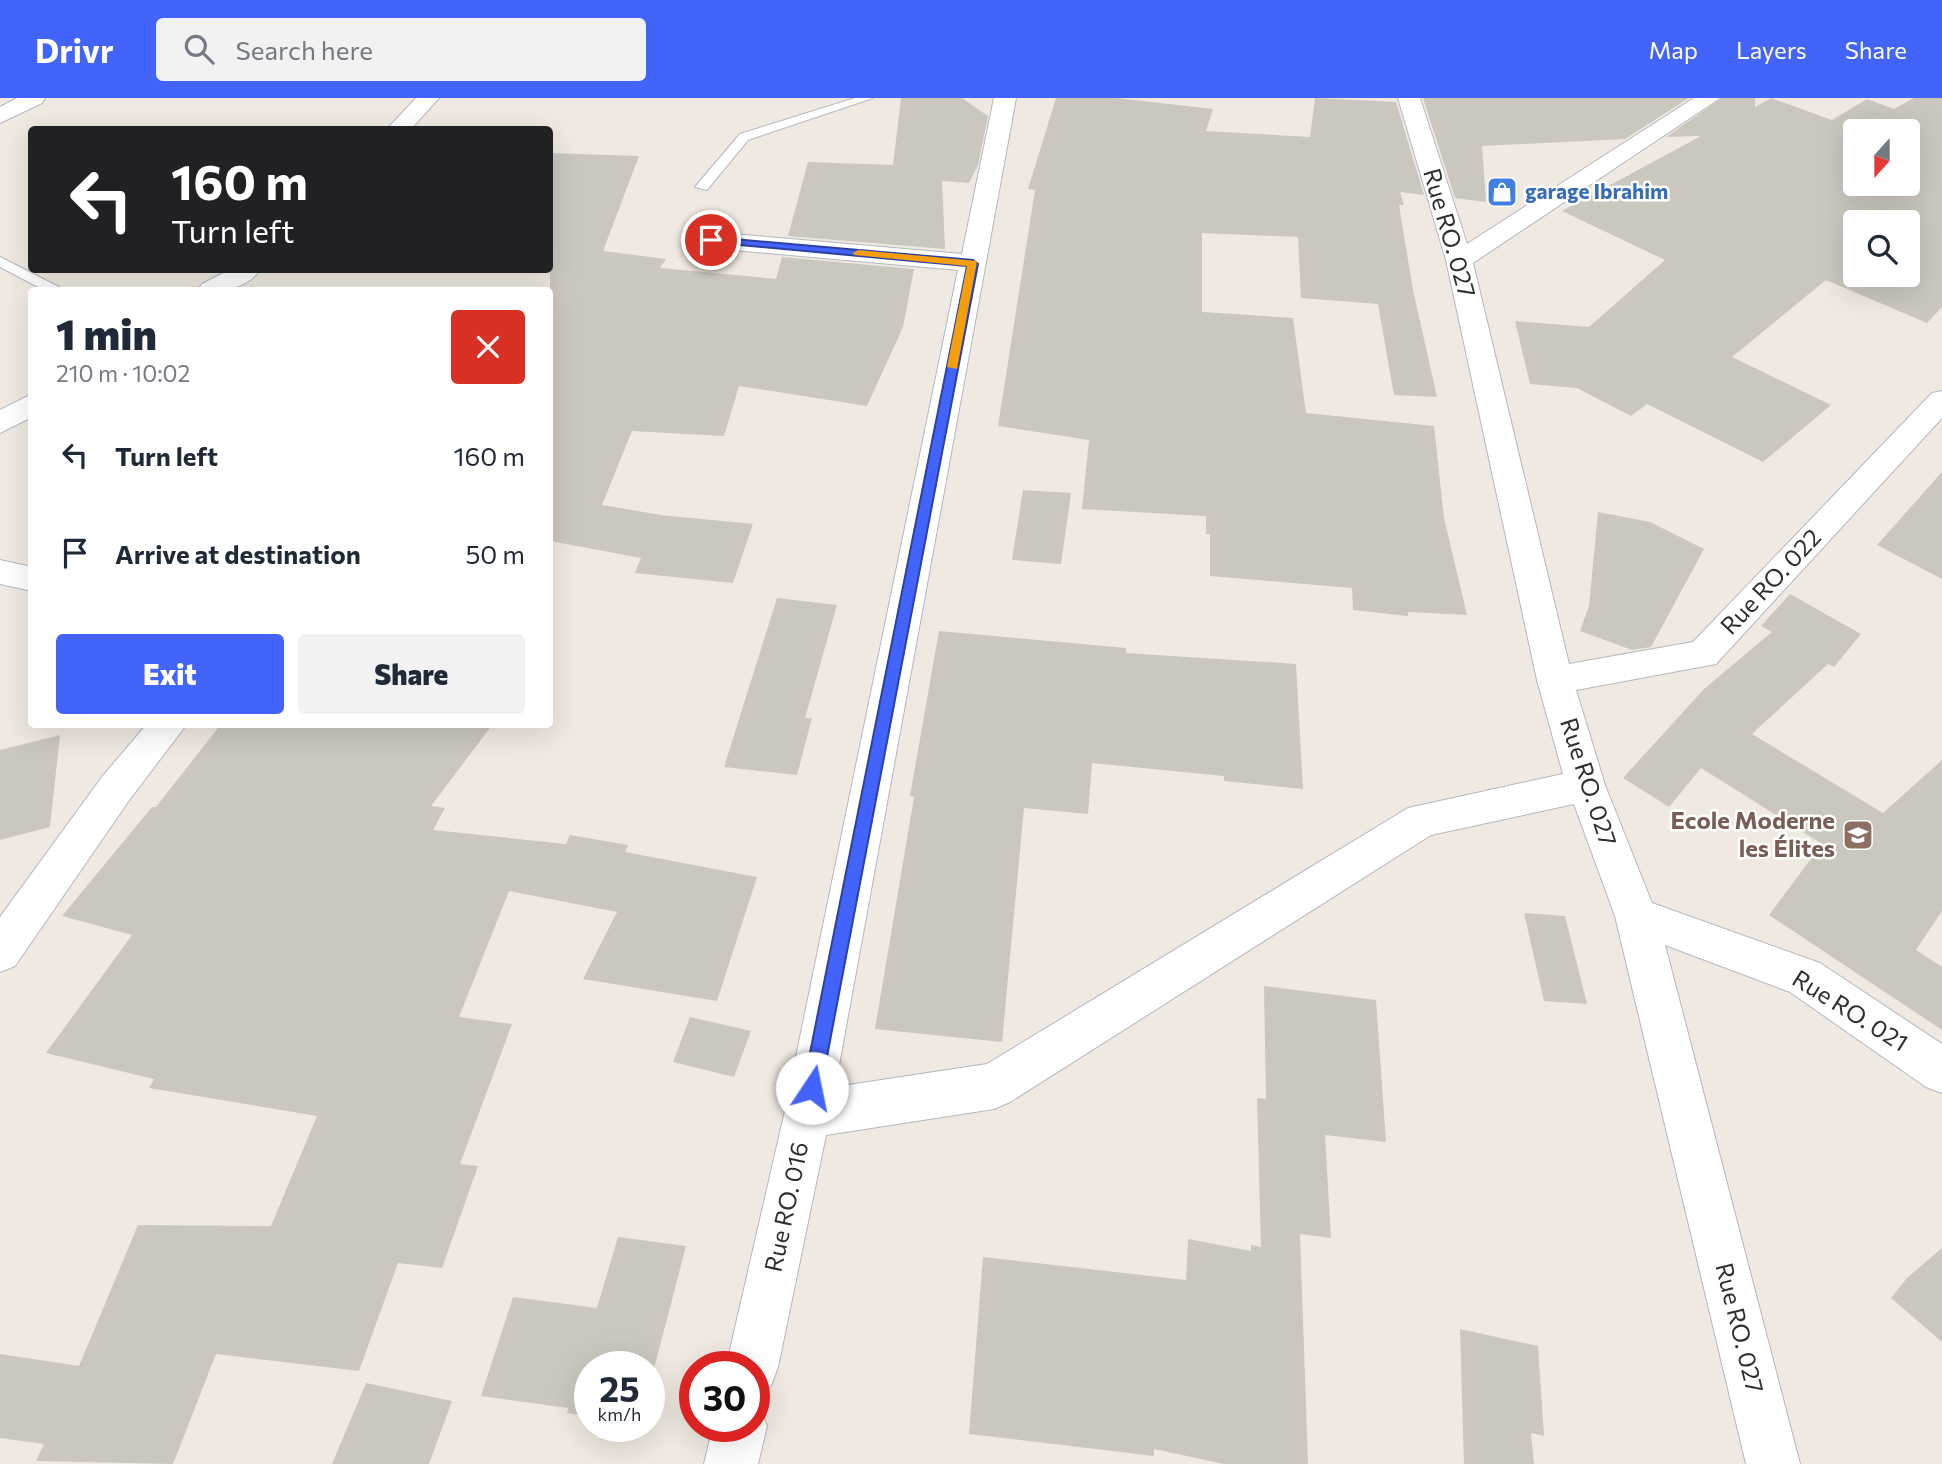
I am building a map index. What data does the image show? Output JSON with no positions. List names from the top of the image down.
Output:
{
  "streets": {
    "street": [
      "Rue RO. 027",
      "Rue RO. 022",
      "Rue RO. 021",
      "Rue RO. 016"
    ]
  },
  "crossings": [
    ["Rue RO. 027", "Rue RO. 022"],
    ["Rue RO. 027", "Rue RO. 021"]
  ],
  "places": {
    "shop": ["garage Ibrahim"],
    "school or university": ["Ecole Moderne les Élites"]
  },
  "north": "bottom",
  "page": {
    "header": "Drivr",
    "search": "Search here",
    "nav": ["Map", "Layers", "Share"],
    "turn": ["160 m", "Turn left"],
    "heading": ["1 min", "210 m · 10:02"],
    "list": [
      {
        "name": "Turn left",
        "value": "160 m"
      },
      {
        "name": "Arrive at destination",
        "value": "50 m"
      }
    ],
    "buttons": ["Exit", "Share"],
    "speed": "25 km/h",
    "limit": "30"
  }
}
